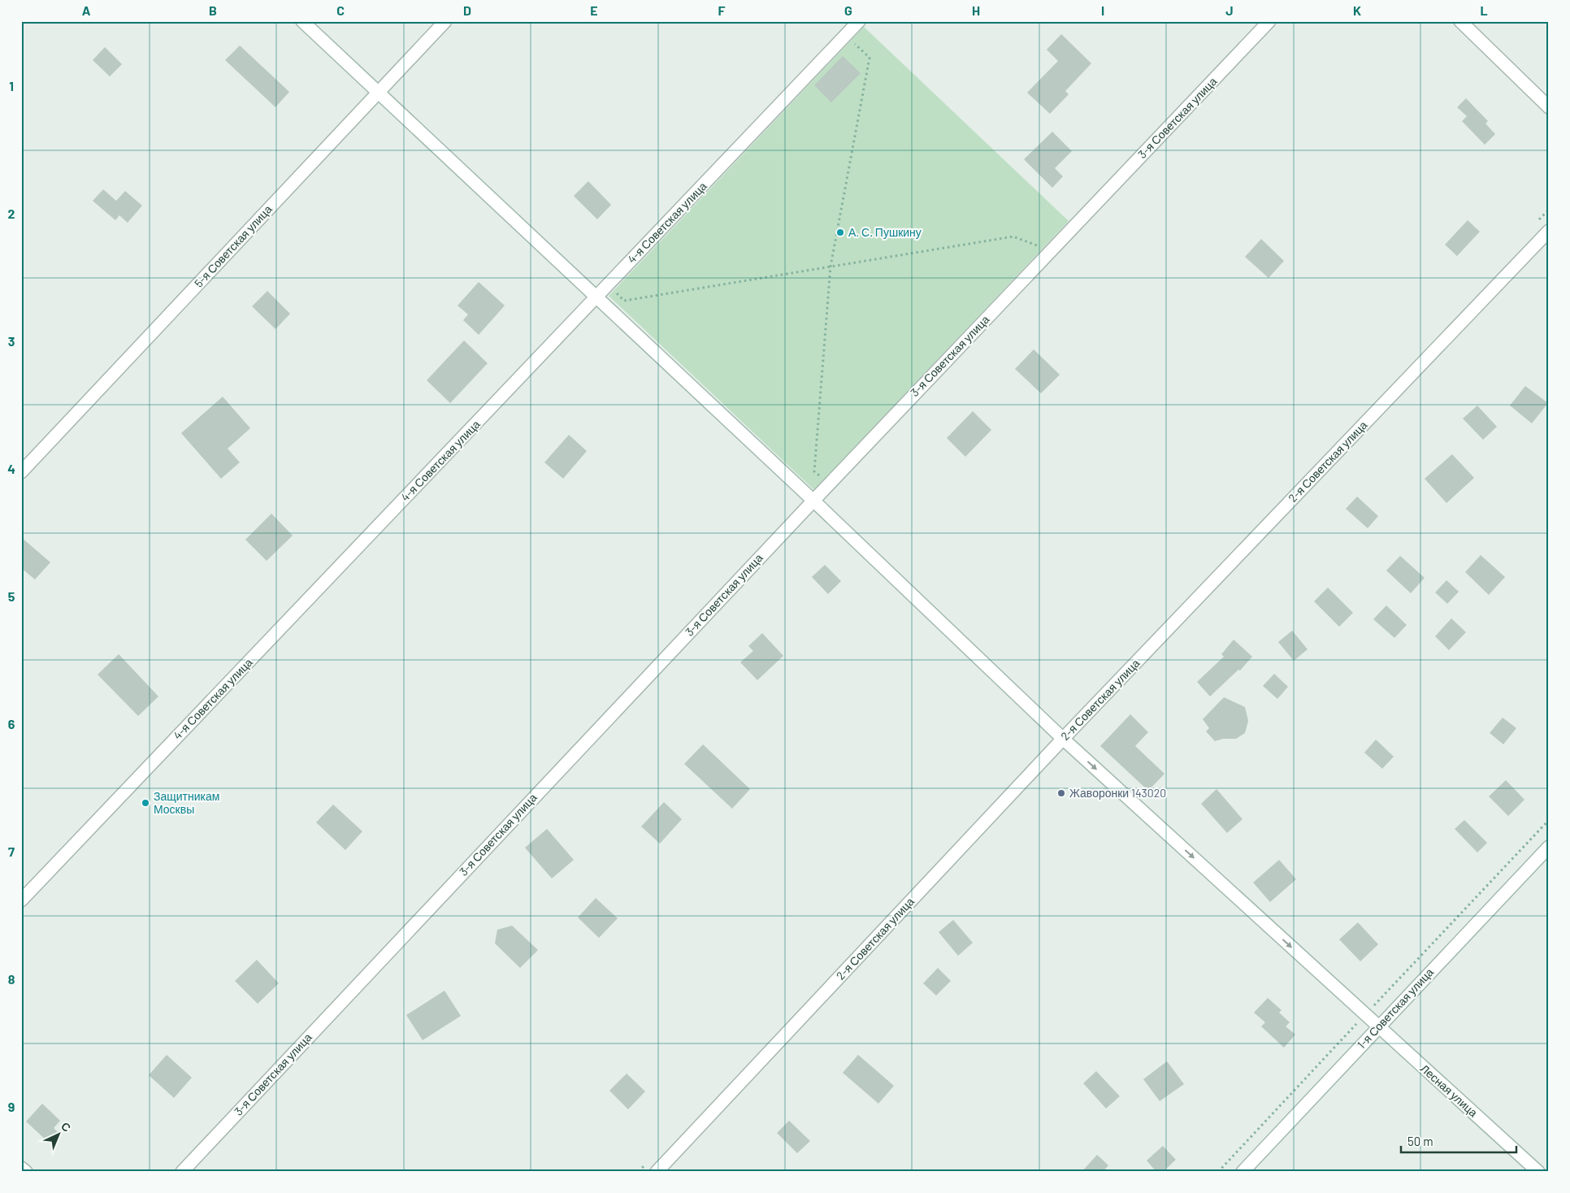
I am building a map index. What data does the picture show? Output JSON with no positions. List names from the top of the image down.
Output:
{
  "streets": {
    "street": [
      "3-я Советская улица",
      "4-я Советская улица",
      "5-я Советская улица",
      "2-я Советская улица",
      "1-я Советская улица",
      "Лесная улица"
    ]
  },
  "crossings": [
    ["3-я Советская улица", "Лесная улица"],
    ["4-я Советская улица", "Лесная улица"],
    ["5-я Советская улица", "Лесная улица"],
    ["2-я Советская улица", "Лесная улица"],
    ["1-я Советская улица", "Лесная улица"]
  ],
  "places": ["А. С. Пушкину", "Жаворонки 143020", "Защитникам Москвы"],
  "scale_bar": "50 m",
  "north": "top right",
  "grid": {
    "columns": [
      "A",
      "B",
      "C",
      "D",
      "E",
      "F",
      "G",
      "H",
      "I",
      "J",
      "K",
      "L"
    ],
    "rows": [
      "1",
      "2",
      "3",
      "4",
      "5",
      "6",
      "7",
      "8",
      "9"
    ]
  }
}
